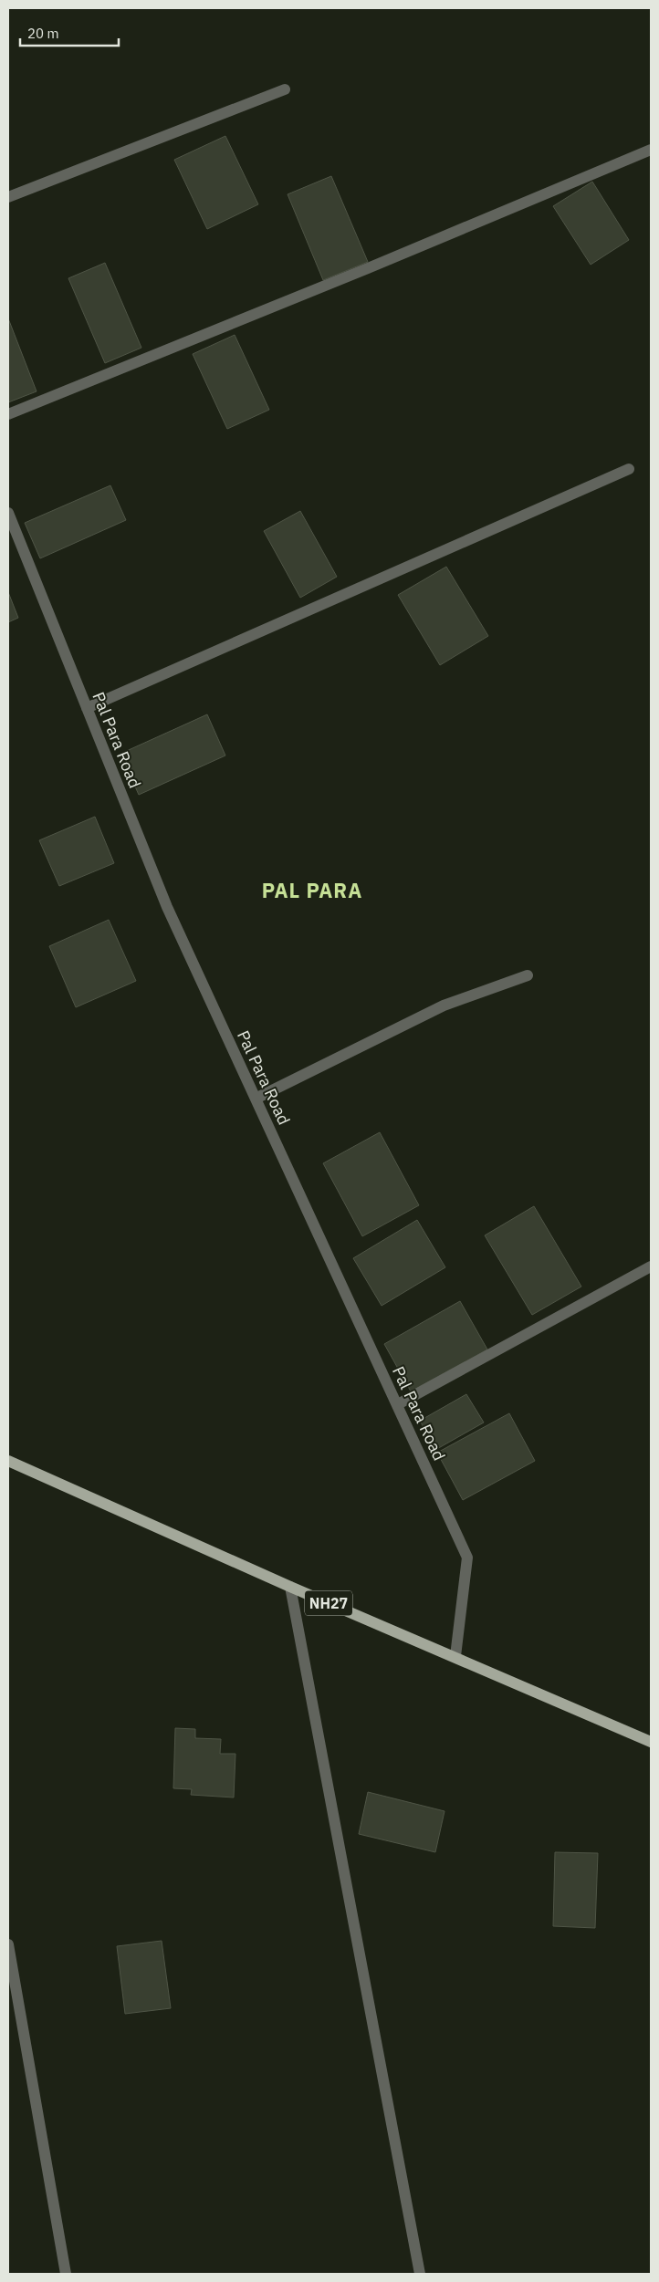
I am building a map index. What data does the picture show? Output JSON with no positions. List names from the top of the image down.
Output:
{
  "streets": {
    "main road": ["NH27"],
    "street": ["Pal Para Road"]
  },
  "crossings": [
    ["Pal Para Road", "NH27"]
  ],
  "districts": ["PAL PARA"],
  "scale_bar": "20 m"
}
